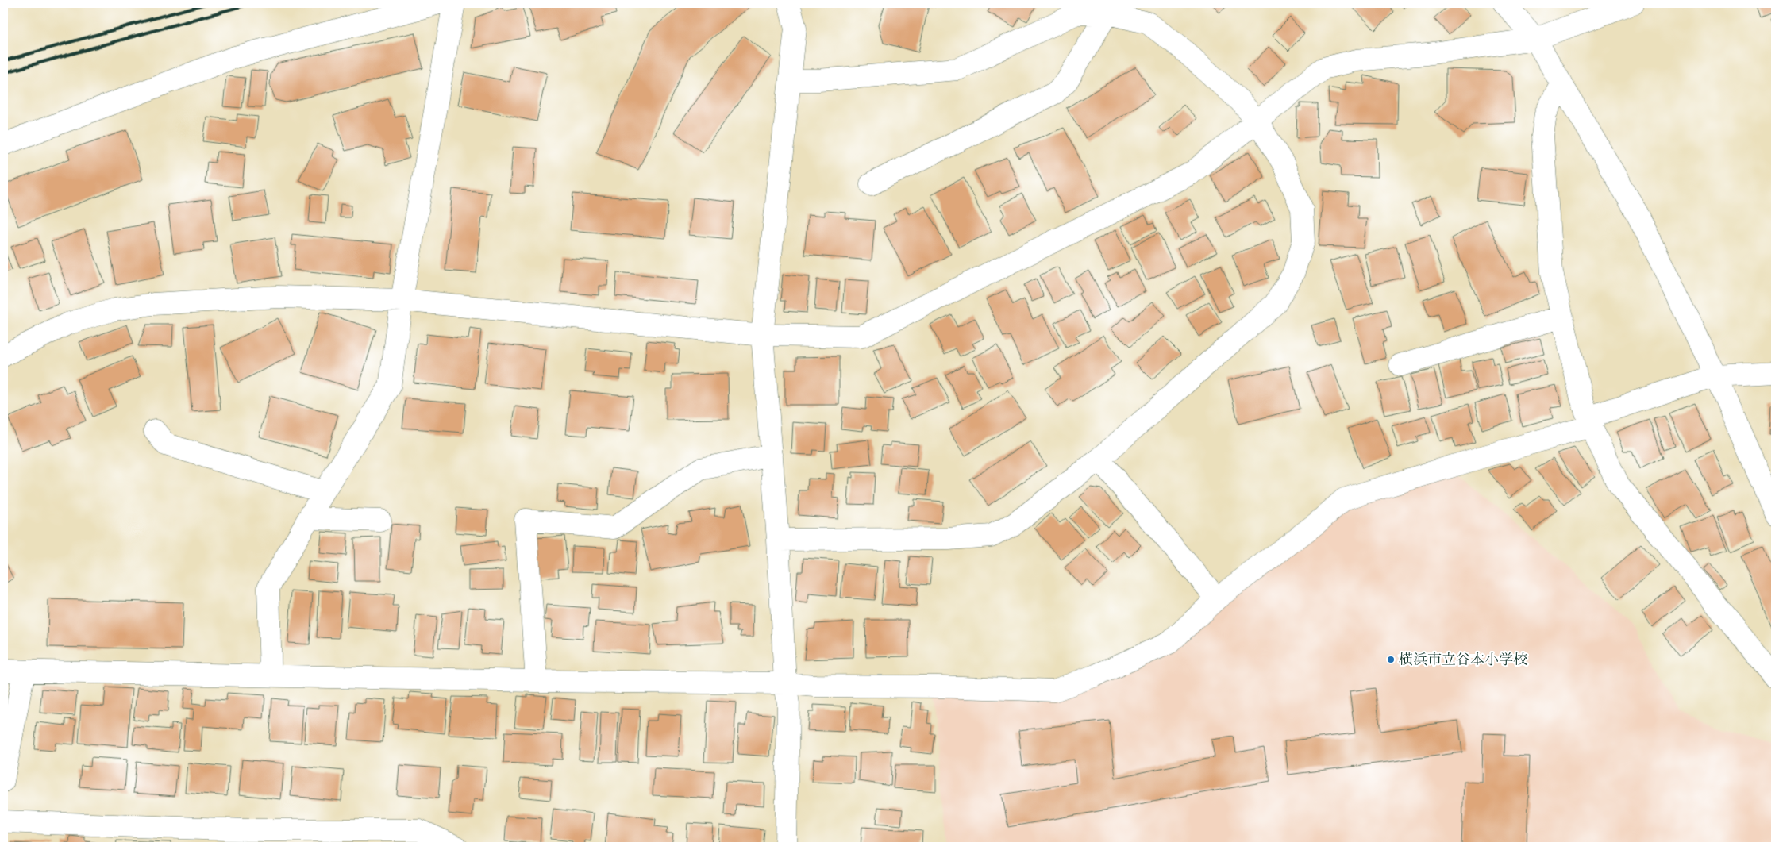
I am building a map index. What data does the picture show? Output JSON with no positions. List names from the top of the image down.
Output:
{
  "places": ["横浜市立谷本小学校"]
}
